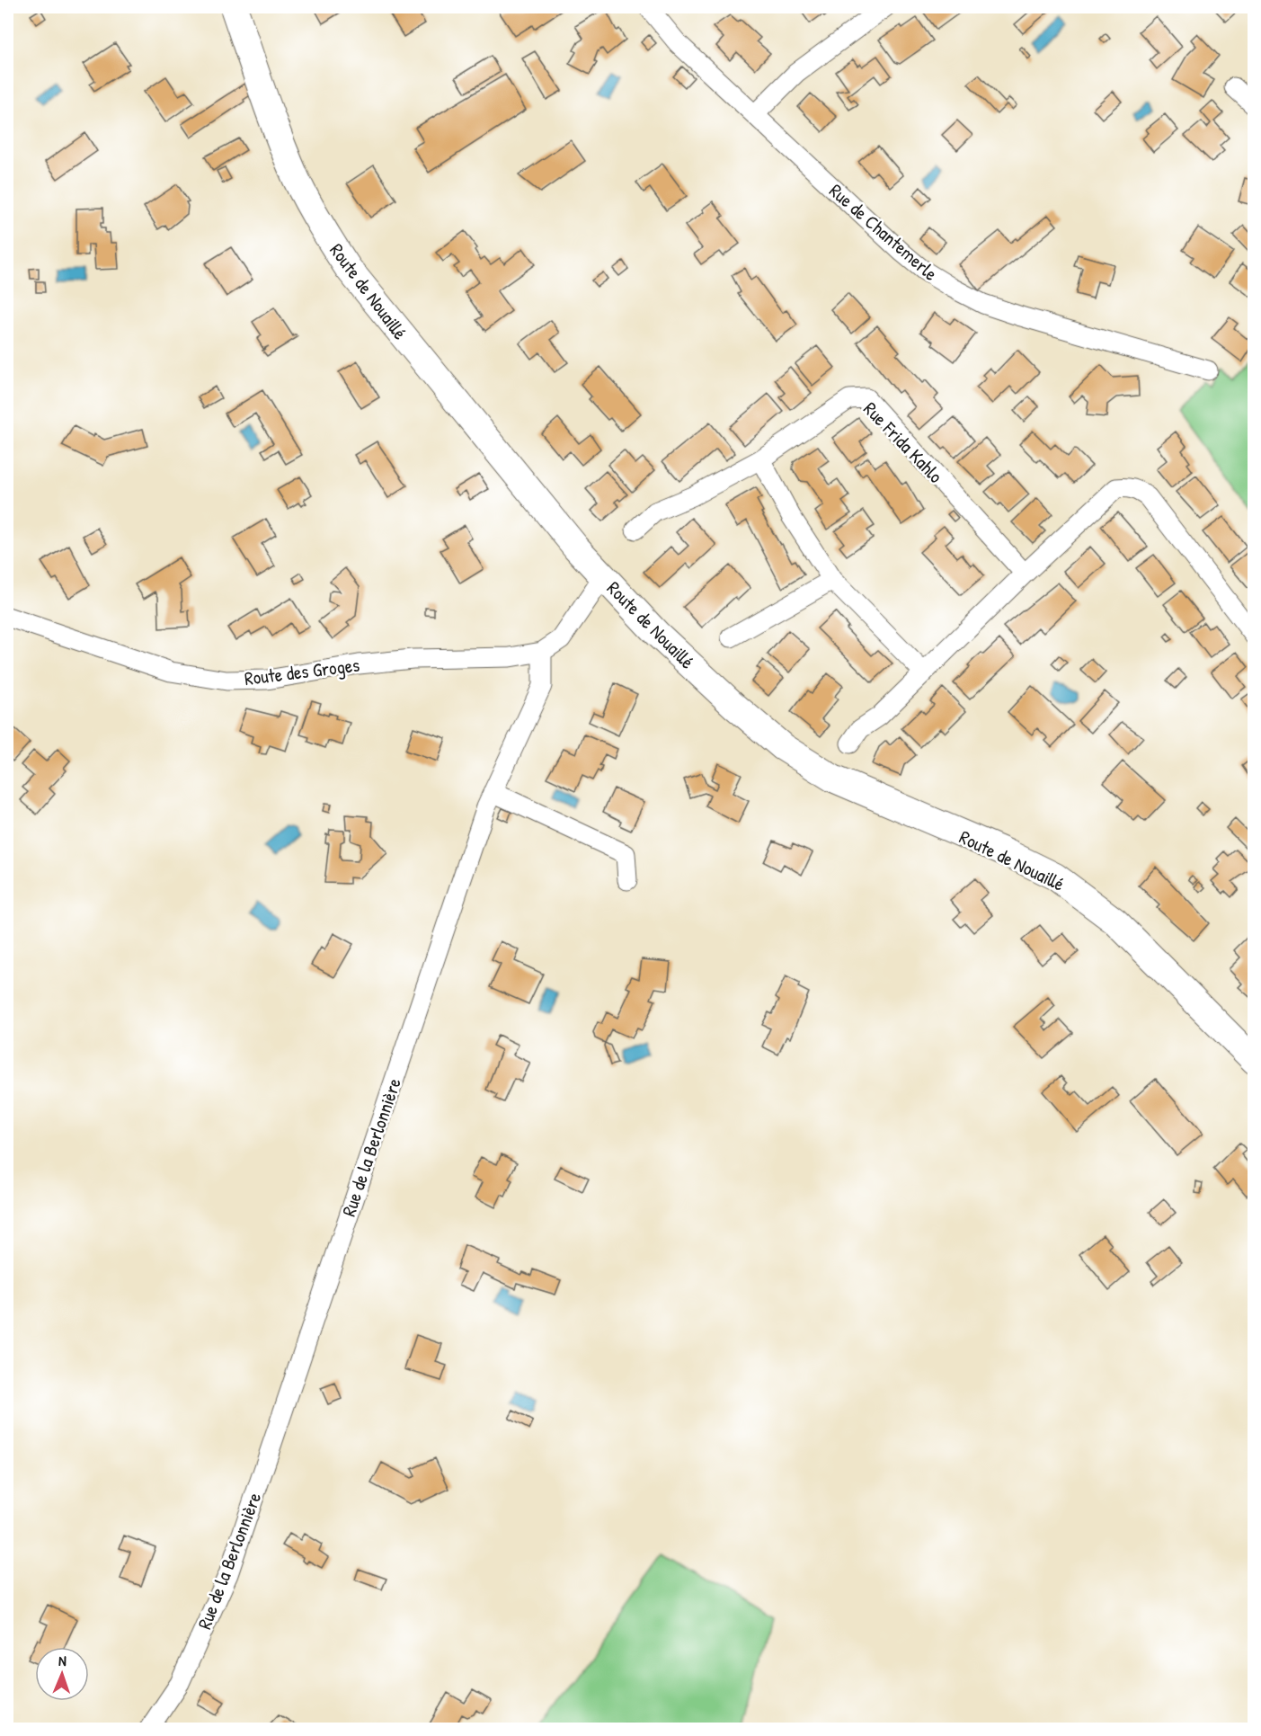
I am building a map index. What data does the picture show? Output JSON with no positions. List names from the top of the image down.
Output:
{
  "streets": {
    "street": [
      "Rue de Chantemerle",
      "Route de Nouaillé",
      "Rue Frida Kahlo",
      "Route des Groges",
      "Rue de la Berlonnière"
    ]
  },
  "crossings": [
    ["Route des Groges", "Rue de la Berlonnière"]
  ],
  "north": "top"
}
